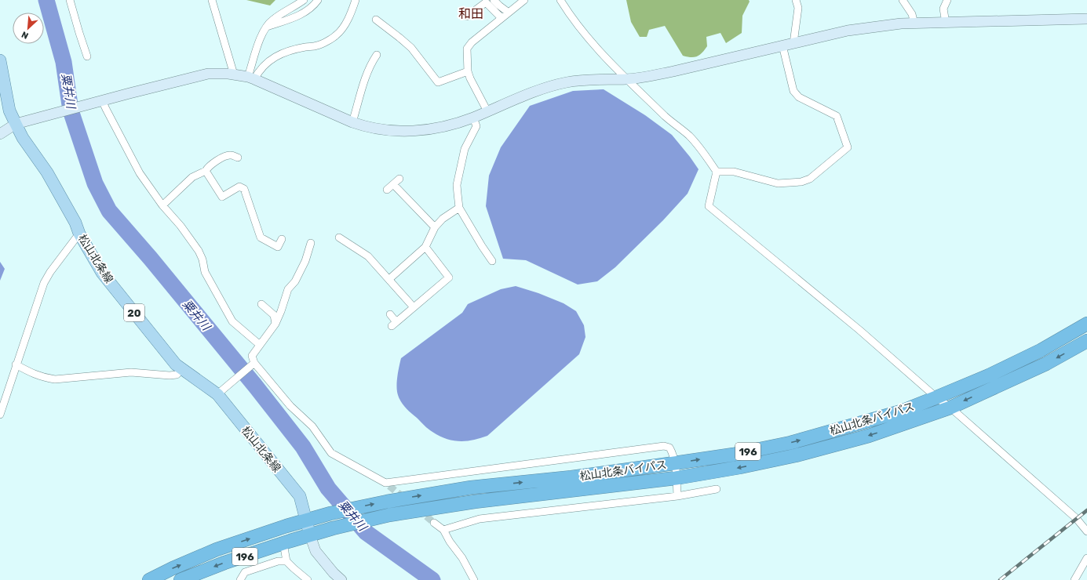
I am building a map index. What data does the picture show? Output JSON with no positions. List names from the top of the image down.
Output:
{
  "streets": {
    "highway": ["松山北条バイパス", "196"],
    "main road": ["松山北条線", "20"]
  },
  "crossings": [
    ["松山北条線", "松山北条バイパス"]
  ],
  "districts": ["和田"],
  "water": ["粟井川"],
  "north": "bottom left"
}
